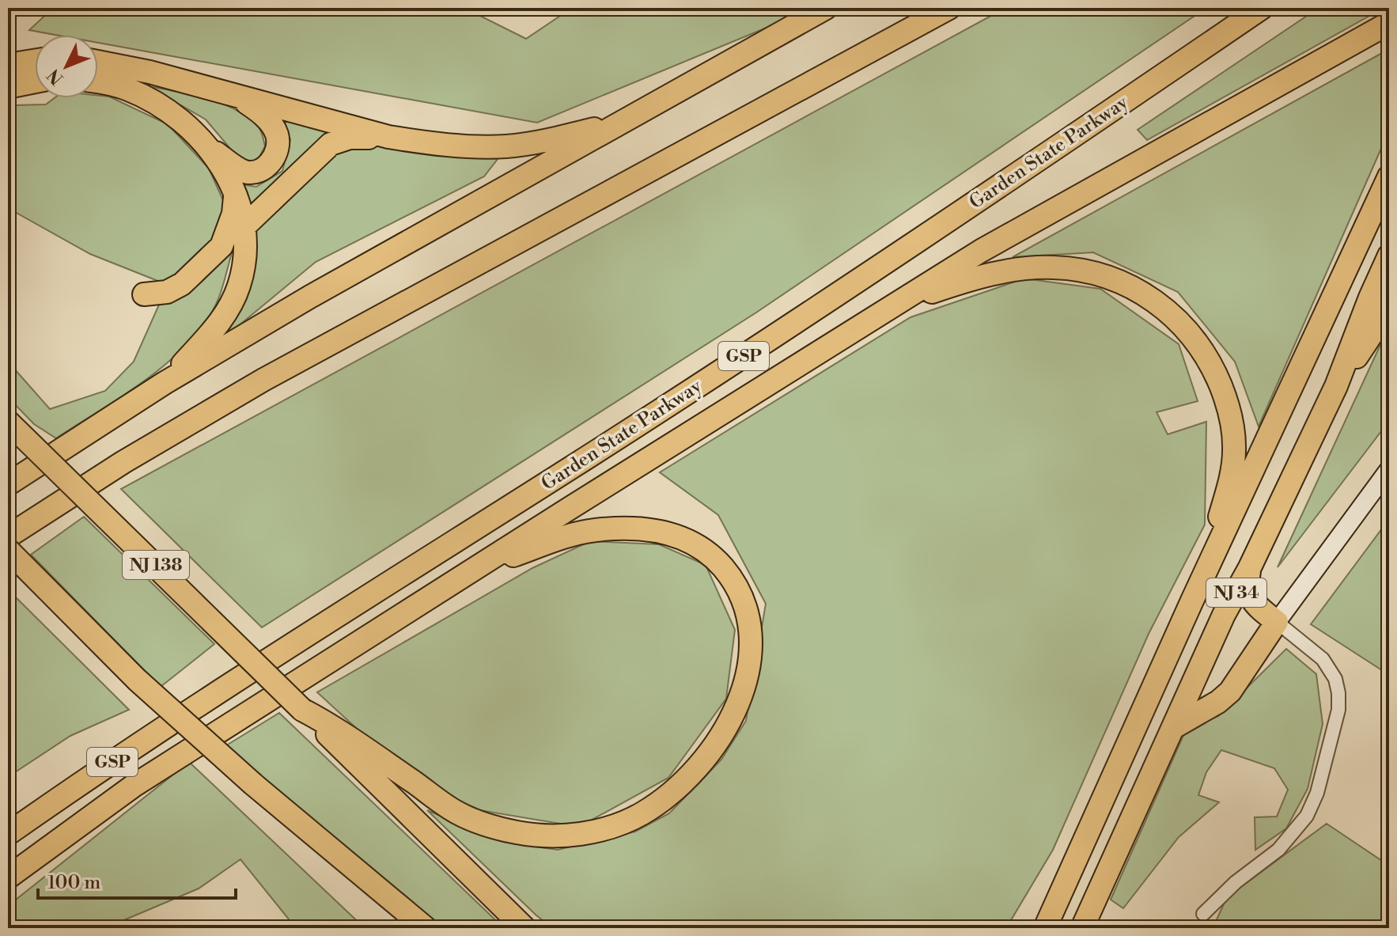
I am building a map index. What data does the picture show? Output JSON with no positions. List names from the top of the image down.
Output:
{
  "streets": {
    "highway": [
      "Garden State Parkway",
      "GSP",
      "NJ 138",
      "NJ 34"
    ]
  },
  "scale_bar": "100 m",
  "north": "bottom left"
}
